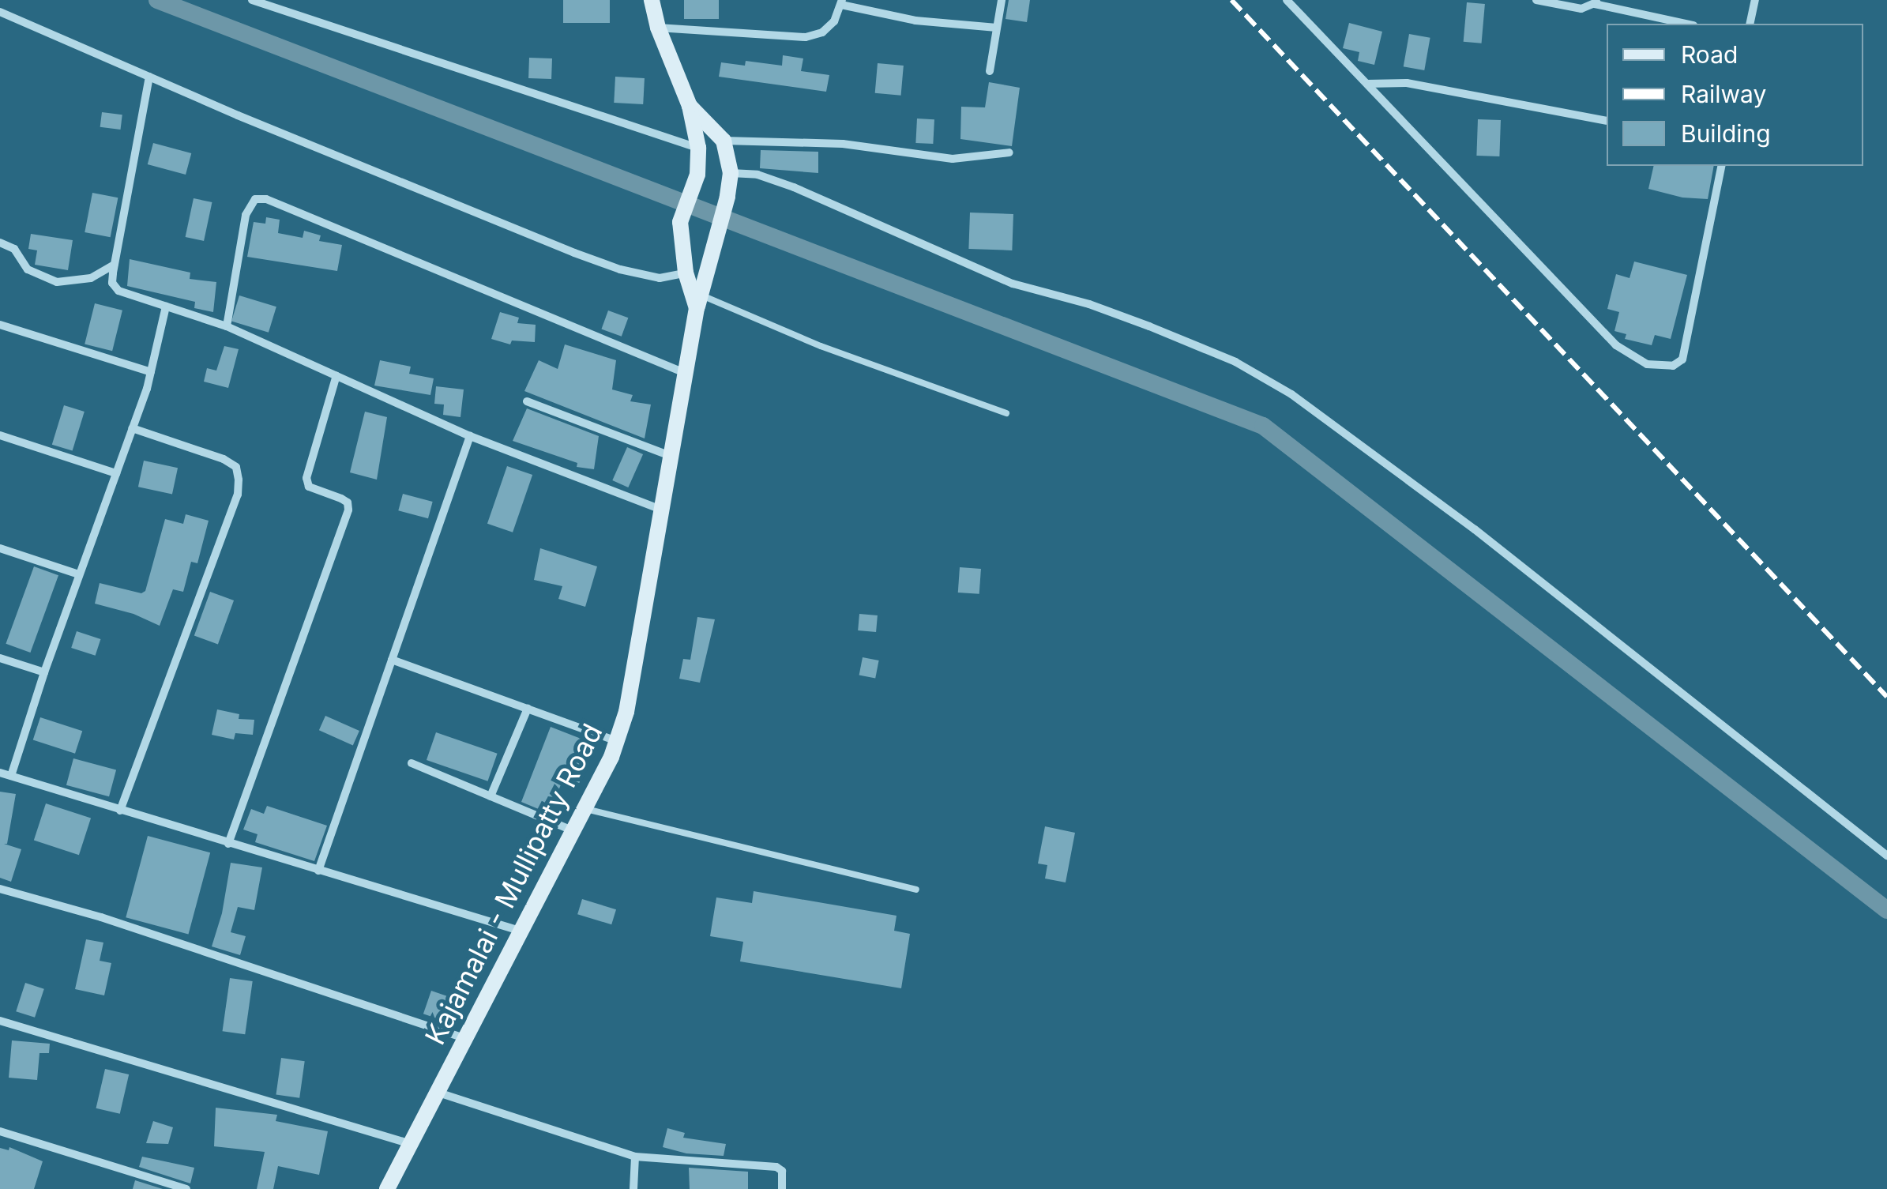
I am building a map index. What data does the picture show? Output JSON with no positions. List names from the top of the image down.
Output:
{
  "streets": {
    "main road": ["Kajamalai - Mullipatty Road"]
  },
  "legend": ["Road", "Railway", "Building"]
}
